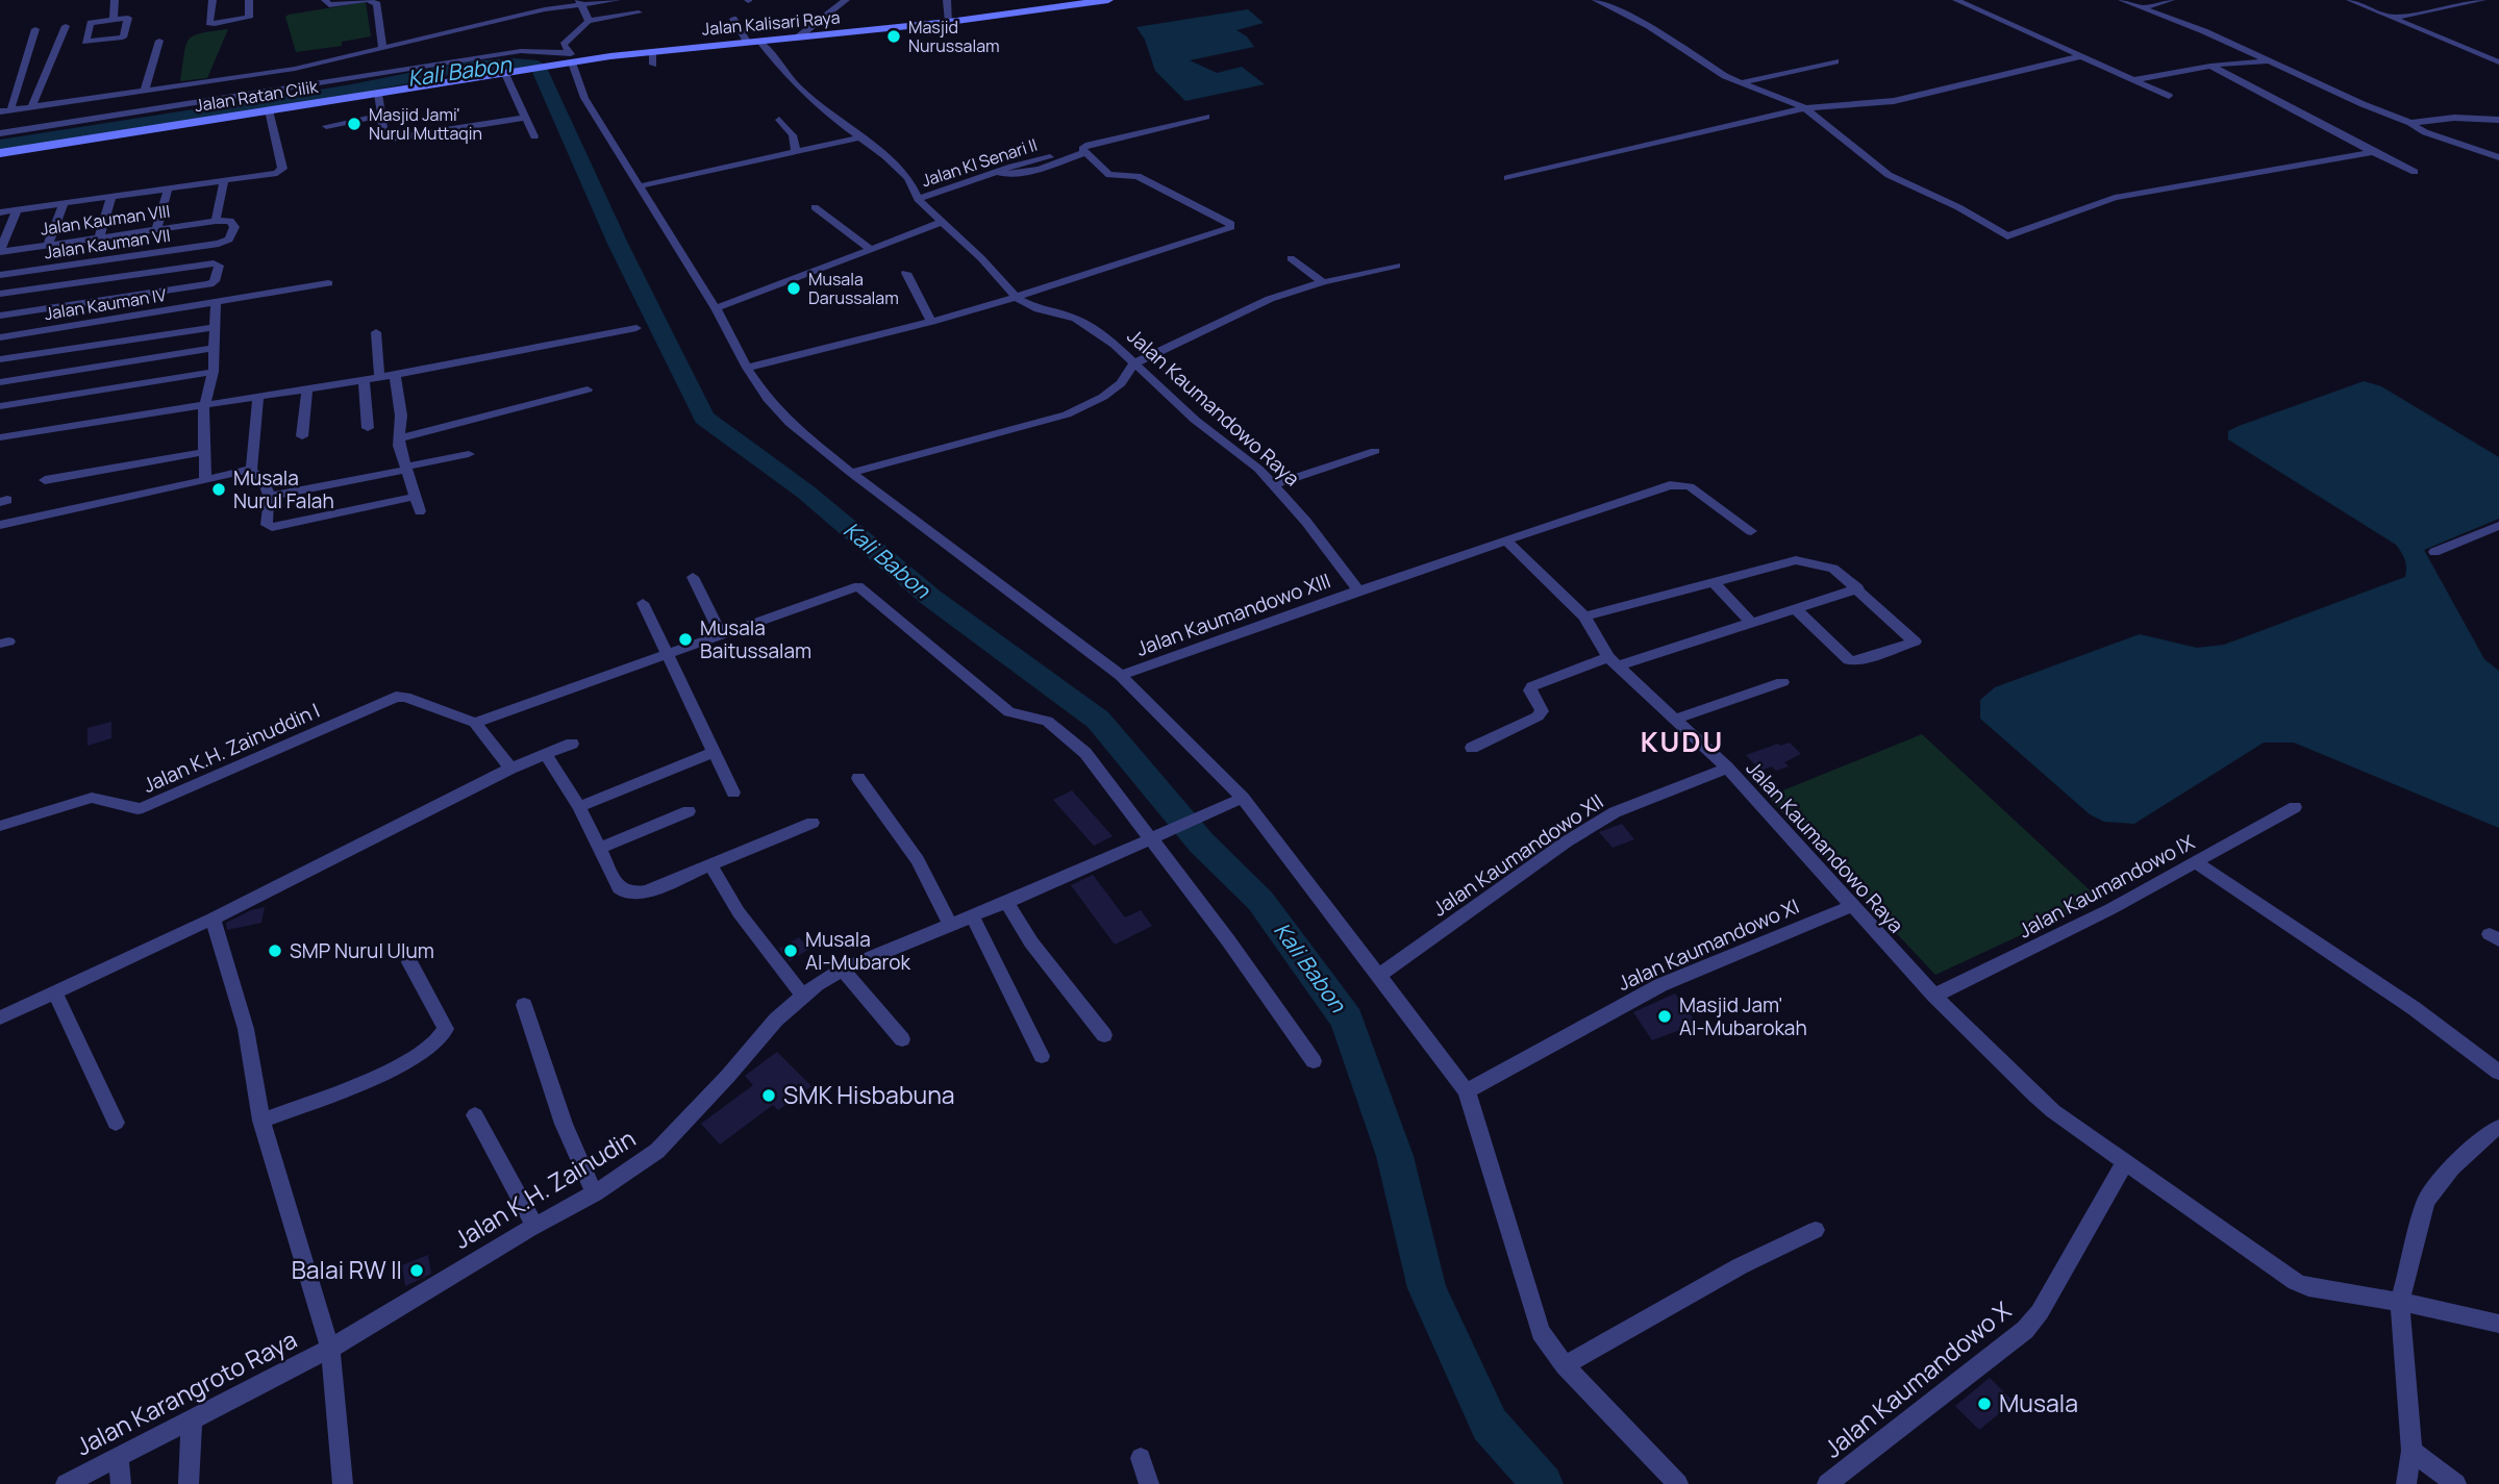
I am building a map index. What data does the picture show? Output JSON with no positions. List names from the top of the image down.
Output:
{
  "streets": {
    "street": [
      "Jalan Kalisari Raya",
      "Jalan Ratan Cilik",
      "Jalan KI Senari II",
      "Jalan Kauman VIII",
      "Jalan Kauman VII",
      "Jalan Kauman IV",
      "Jalan Kaumandowo Raya",
      "Jalan Kaumandowo XIII",
      "Jalan K.H. Zainuddin I",
      "Jalan Kaumandowo XII",
      "Jalan Kaumandowo IX",
      "Jalan Kaumandowo XI",
      "Jalan K.H. Zainudin",
      "Jalan Kaumandowo X",
      "Jalan Karangroto Raya"
    ]
  },
  "crossings": [
    ["Jalan Kalisari Raya", "Jalan Ratan Cilik"],
    ["Jalan Kalisari Raya", "Jalan Kaumandowo Raya"],
    ["Jalan KI Senari II", "Jalan Kaumandowo Raya"],
    ["Jalan Kauman VIII", "Jalan Kauman VII"],
    ["Jalan Kaumandowo Raya", "Jalan Kaumandowo XIII"],
    ["Jalan Kaumandowo Raya", "Jalan Kaumandowo XII"],
    ["Jalan Kaumandowo Raya", "Jalan Kaumandowo IX"],
    ["Jalan Kaumandowo Raya", "Jalan Kaumandowo XI"],
    ["Jalan Kaumandowo Raya", "Jalan Kaumandowo X"],
    ["Jalan K.H. Zainudin", "Jalan Karangroto Raya"]
  ],
  "districts": ["KUDU"],
  "water": ["Kali Babon"],
  "places": [
    "Masjid Nurussalam",
    "Masjid Jami' Nurul Muttaqin",
    "Musala Darussalam",
    "Musala Nurul Falah",
    "Musala Baitussalam",
    "SMP Nurul Ulum",
    "Musala Al-Mubarok",
    "Masjid Jam' Al-Mubarokah",
    "SMK Hisbabuna",
    "Balai RW II",
    "Musala"
  ]
}
